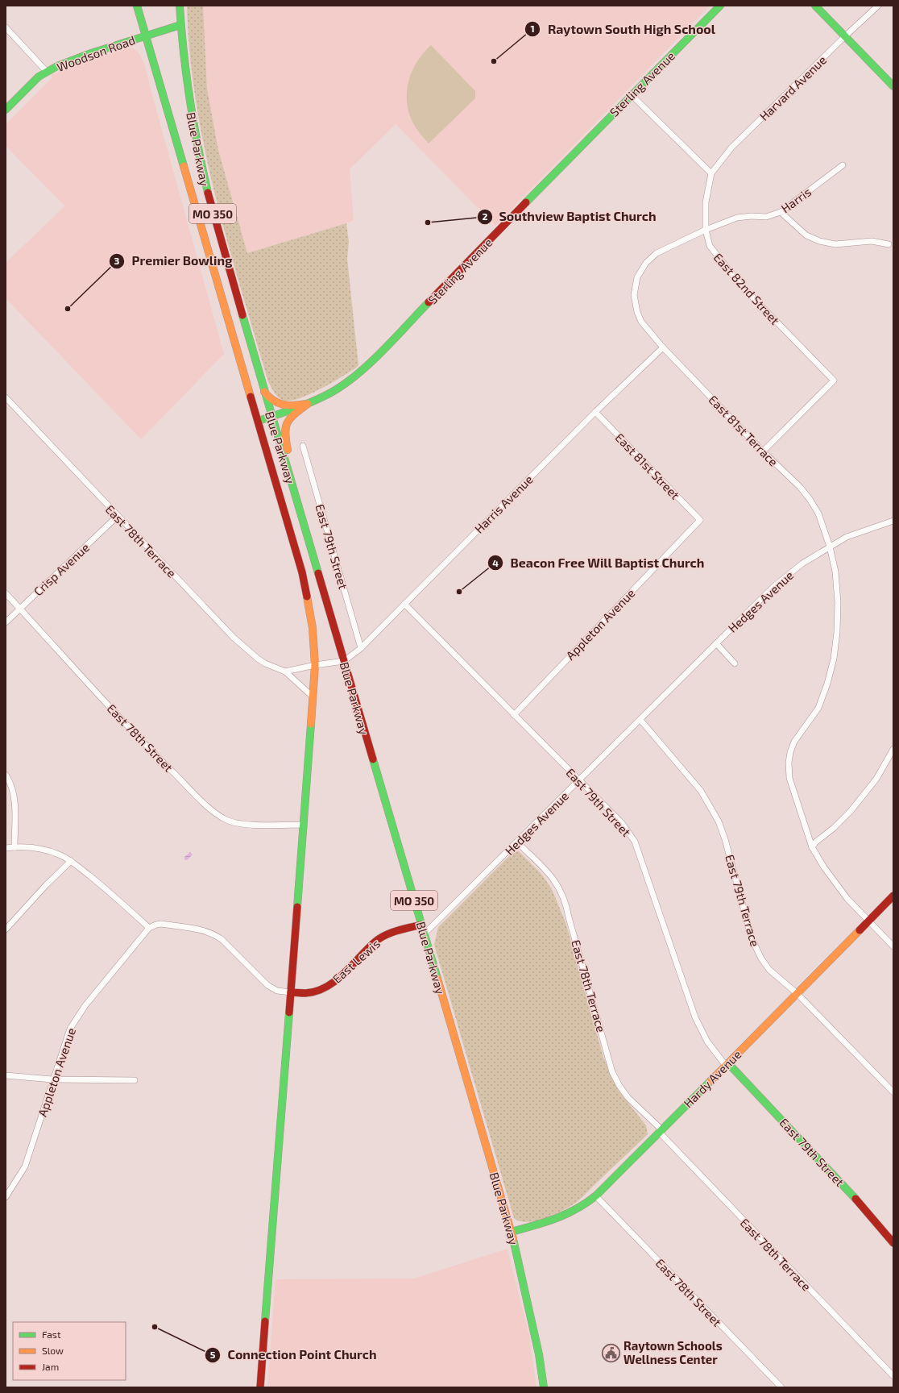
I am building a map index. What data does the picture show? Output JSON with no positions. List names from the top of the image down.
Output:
{
  "streets": {
    "main road": [
      "Woodson Road",
      "Sterling Avenue",
      "Blue Parkway",
      "MO 350",
      "East 79th Street",
      "East Lewis",
      "Hardy Avenue"
    ],
    "street": [
      "Harvard Avenue",
      "Harris",
      "East 82nd Street",
      "East 81st Terrace",
      "East 81st Street",
      "Harris Avenue",
      "East 78th Terrace",
      "Crisp Avenue",
      "Hedges Avenue",
      "Appleton Avenue",
      "East 78th Street",
      "East 79th Terrace"
    ]
  },
  "crossings": [
    ["Woodson Road", "Blue Parkway"],
    ["Sterling Avenue", "Blue Parkway"],
    ["Harvard Avenue", "East 82nd Street"],
    ["Blue Parkway", "Harris Avenue"],
    ["Blue Parkway", "East 78th Terrace"],
    ["Blue Parkway", "Hedges Avenue"],
    ["Blue Parkway", "East 78th Street"],
    ["Blue Parkway", "East Lewis"],
    ["Blue Parkway", "Hardy Avenue"],
    ["Harris", "East 82nd Street"],
    ["Harris", "East 81st Terrace"],
    ["East 82nd Street", "East 81st Terrace"],
    ["East 81st Terrace", "Harris Avenue"],
    ["East 81st Terrace", "Hedges Avenue"],
    ["East 81st Terrace", "Hardy Avenue"],
    ["East 81st Street", "Harris Avenue"],
    ["East 81st Street", "Appleton Avenue"],
    ["Harris Avenue", "East 79th Street"],
    ["East 78th Terrace", "Crisp Avenue"],
    ["East 78th Terrace", "Hedges Avenue"],
    ["East 78th Terrace", "Hardy Avenue"],
    ["East 79th Street", "Hedges Avenue"],
    ["East 79th Street", "Appleton Avenue"],
    ["East 79th Street", "Hardy Avenue"],
    ["Crisp Avenue", "East 78th Street"],
    ["Hedges Avenue", "East 79th Terrace"],
    ["East 78th Street", "Hardy Avenue"],
    ["East 79th Terrace", "Hardy Avenue"]
  ],
  "places": {
    "other": [
      "Raytown South High School",
      "Southview Baptist Church",
      "Premier Bowling",
      "Beacon Free Will Baptist Church",
      "Connection Point Church"
    ],
    "public building": ["Raytown Schools Wellness Center"]
  },
  "legend": ["Fast", "Slow", "Jam"]
}
